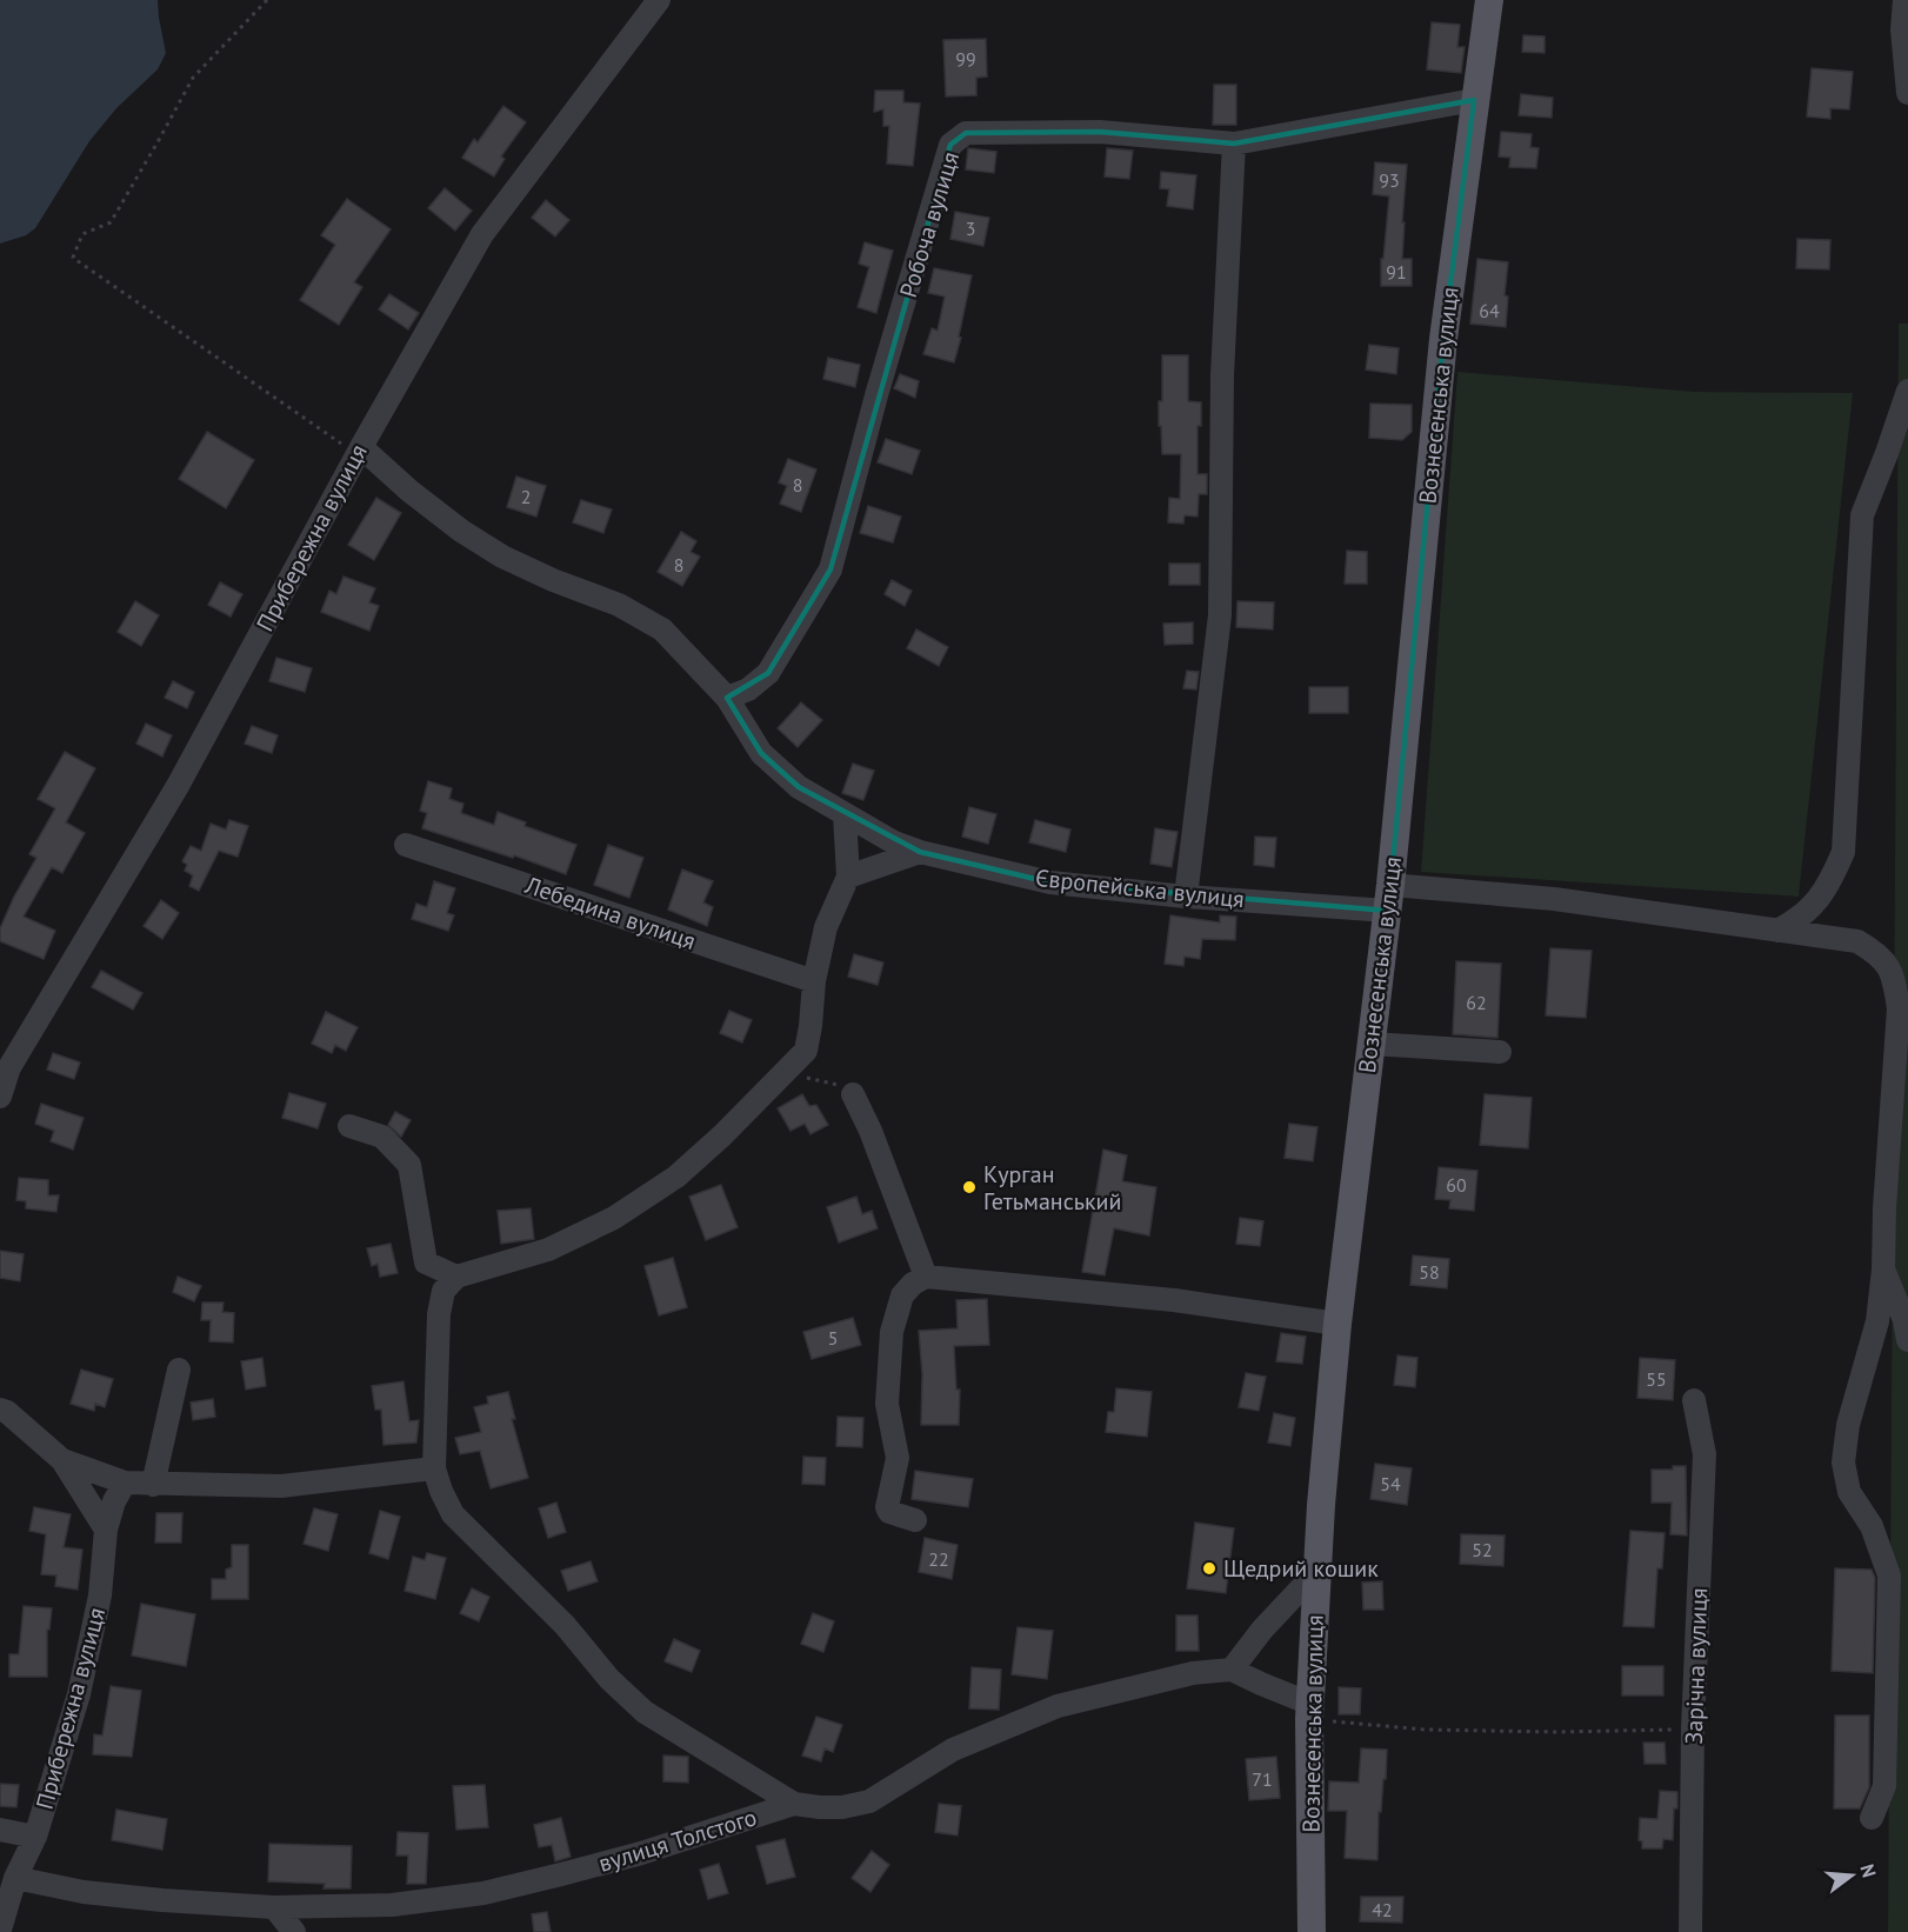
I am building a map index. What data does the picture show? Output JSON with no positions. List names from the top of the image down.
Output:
{
  "streets": {
    "main road": ["Вознесенська вулиця"],
    "street": [
      "Робоча вулиця",
      "Прибережна вулиця",
      "Європейська вулиця",
      "Лебедина вулиця",
      "Зарічна вулиця",
      "вулиця Толстого"
    ]
  },
  "crossings": [
    ["Робоча вулиця", "Вознесенська вулиця"],
    ["Робоча вулиця", "Європейська вулиця"],
    ["Вознесенська вулиця", "Європейська вулиця"],
    ["Прибережна вулиця", "Європейська вулиця"],
    ["Прибережна вулиця", "вулиця Толстого"]
  ],
  "places": ["Курган Гетьманський", "Щедрий кошик"],
  "house_numbers": [
    "99",
    "93",
    "3",
    "91",
    "64",
    "8",
    "2",
    "8",
    "62",
    "60",
    "58",
    "5",
    "55",
    "54",
    "52",
    "22",
    "71",
    "42"
  ],
  "north": "right"
}
